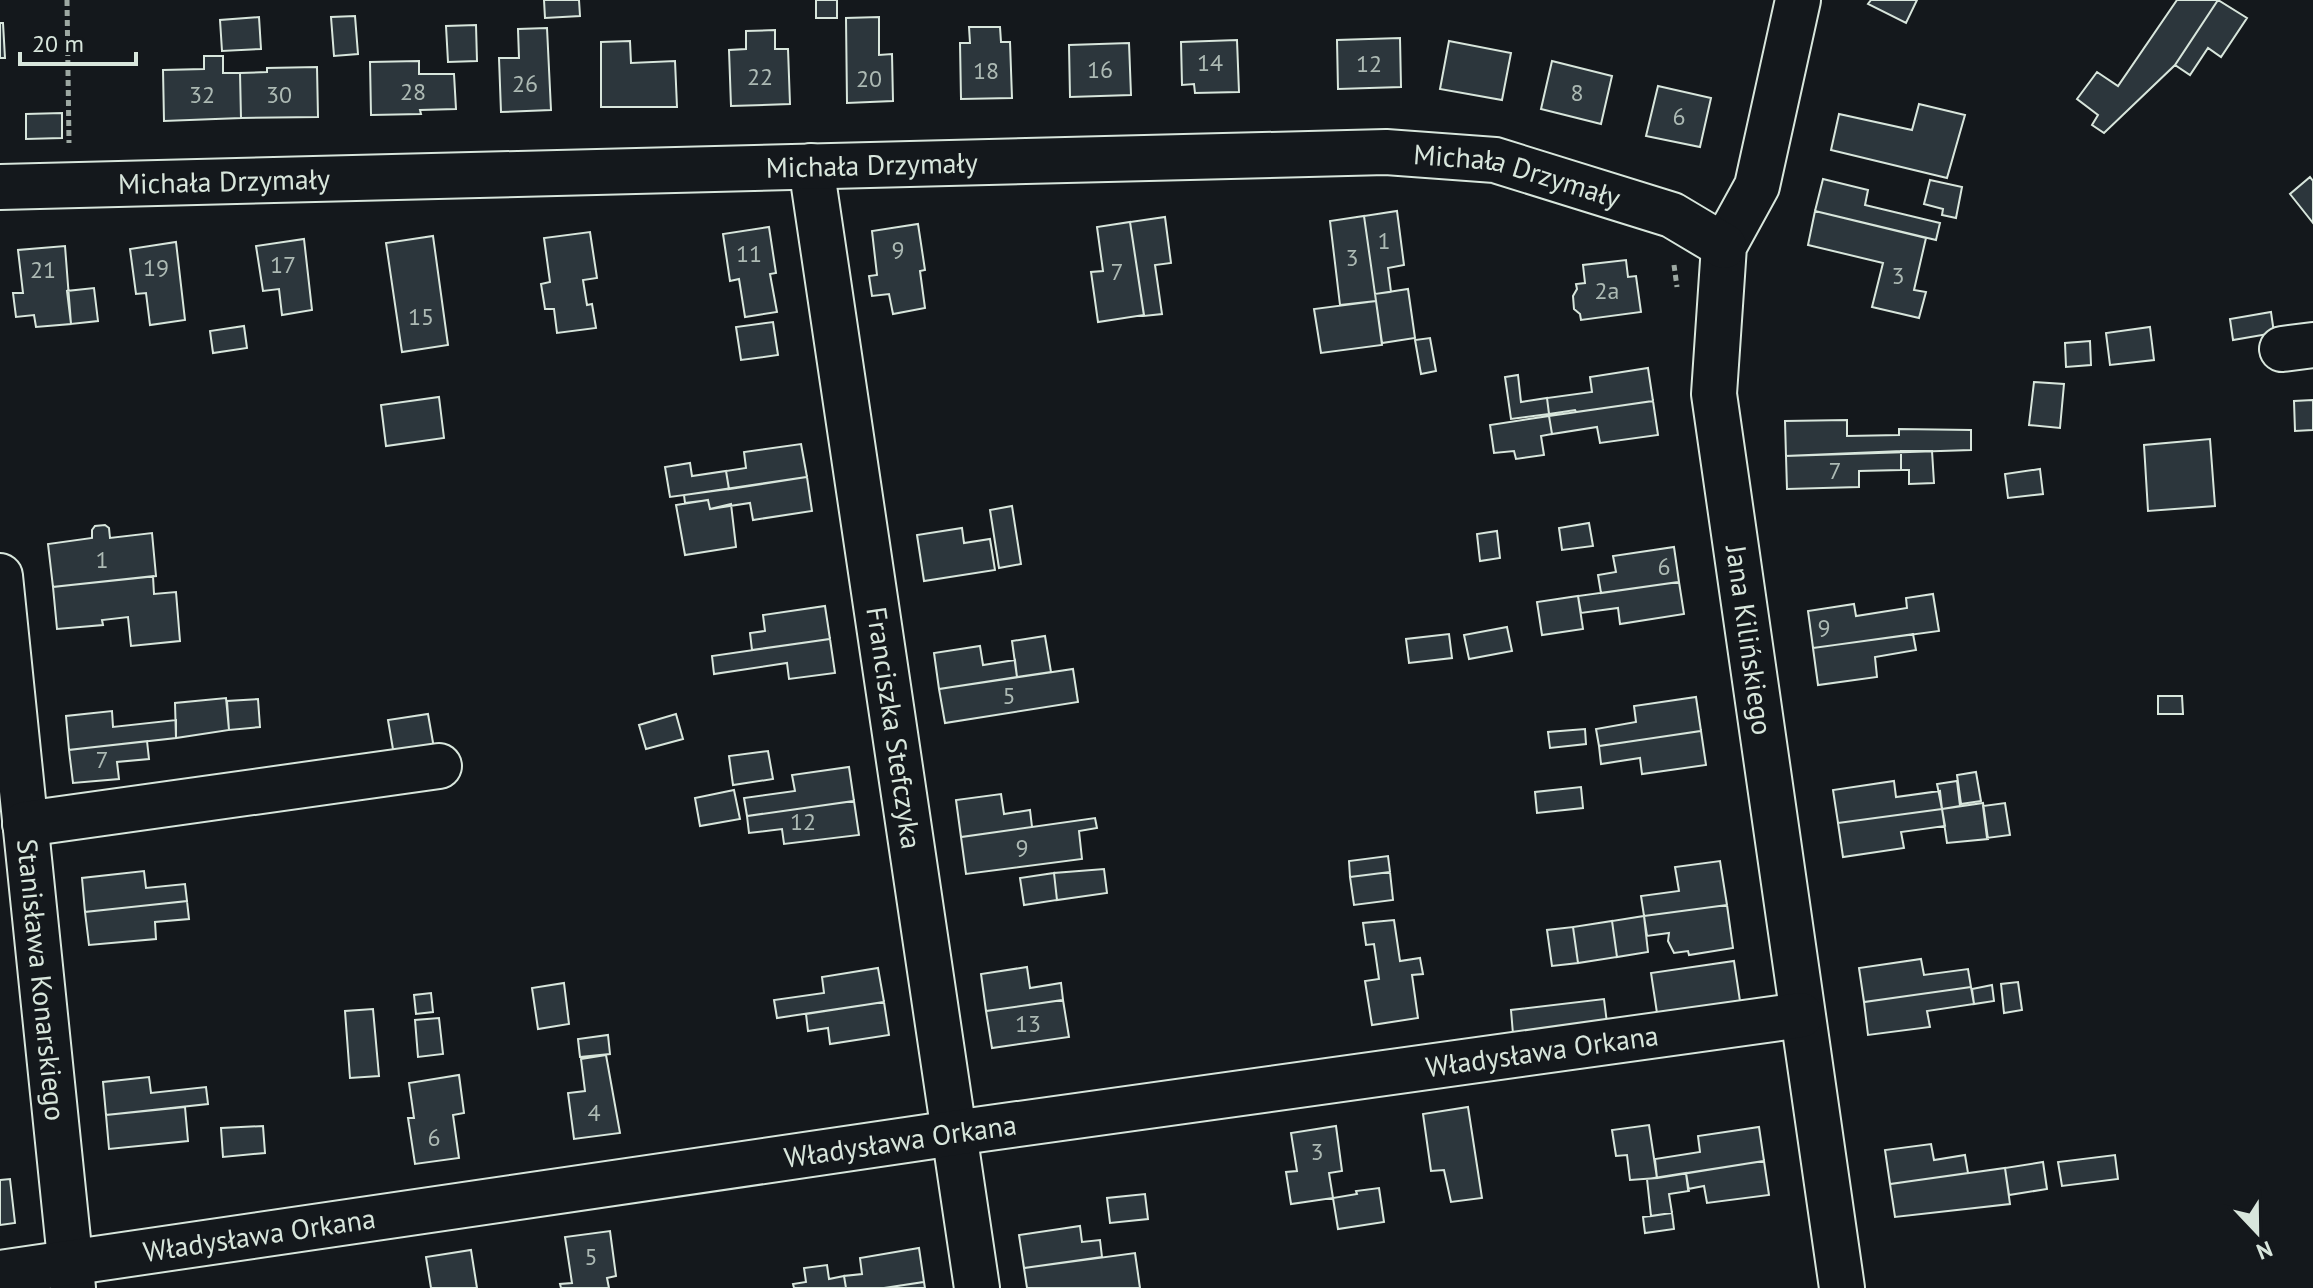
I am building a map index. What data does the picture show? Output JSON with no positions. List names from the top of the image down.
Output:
{
  "streets": {
    "street": [
      "Michała Drzymały",
      "Jana Kilińskiego",
      "Franciszka Stefczyka",
      "Stanisława Konarskiego",
      "Władysława Orkana"
    ]
  },
  "crossings": [
    ["Michała Drzymały", "Jana Kilińskiego"],
    ["Michała Drzymały", "Franciszka Stefczyka"],
    ["Jana Kilińskiego", "Władysława Orkana"],
    ["Franciszka Stefczyka", "Władysława Orkana"],
    ["Stanisława Konarskiego", "Władysława Orkana"]
  ],
  "house_numbers": [
    "14",
    "12",
    "16",
    "18",
    "22",
    "20",
    "26",
    "28",
    "8",
    "32",
    "30",
    "6",
    "1",
    "9",
    "11",
    "3",
    "17",
    "19",
    "21",
    "7",
    "3",
    "2a",
    "15",
    "7",
    "1",
    "6",
    "9",
    "5",
    "7",
    "12",
    "9",
    "13",
    "4",
    "6",
    "3",
    "5"
  ],
  "scale_bar": "20 m",
  "north": "bottom"
}
